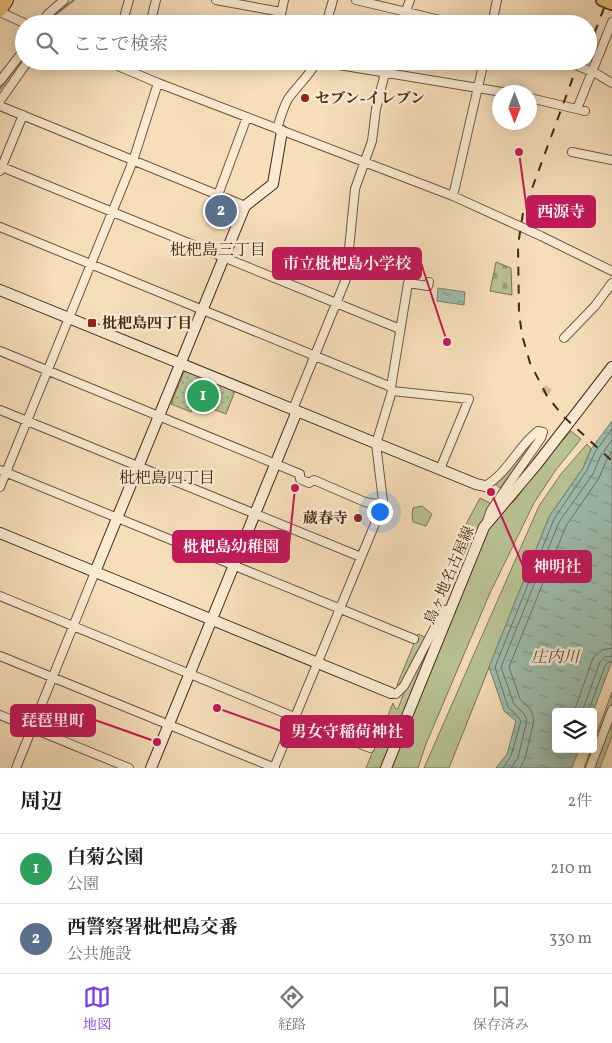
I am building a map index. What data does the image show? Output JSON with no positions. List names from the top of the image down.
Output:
{
  "streets": {
    "street": ["鳥ヶ地名古屋線"]
  },
  "districts": ["枇杷島三丁目", "枇杷島四丁目"],
  "water": ["庄内川"],
  "places": {
    "other": [
      "セブン-イレブン",
      "西源寺",
      "市立枇杷島小学校",
      "枇杷島幼稚園",
      "神明社",
      "蔵春寺",
      "男女守稲荷神社",
      "琵琶里町"
    ],
    "transit": ["枇杷島四丁目"]
  },
  "north": "bottom",
  "page": {
    "search": "ここで検索",
    "pins": ["2", "1"],
    "heading": ["周辺", "2件"],
    "list": [
      {
        "mark": "1",
        "name": "白菊公園",
        "note": "公園",
        "value": "210 m"
      },
      {
        "mark": "2",
        "name": "西警察署枇杷島交番",
        "note": "公共施設",
        "value": "330 m"
      }
    ],
    "nav": ["地図", "経路", "保存済み"]
  }
}
